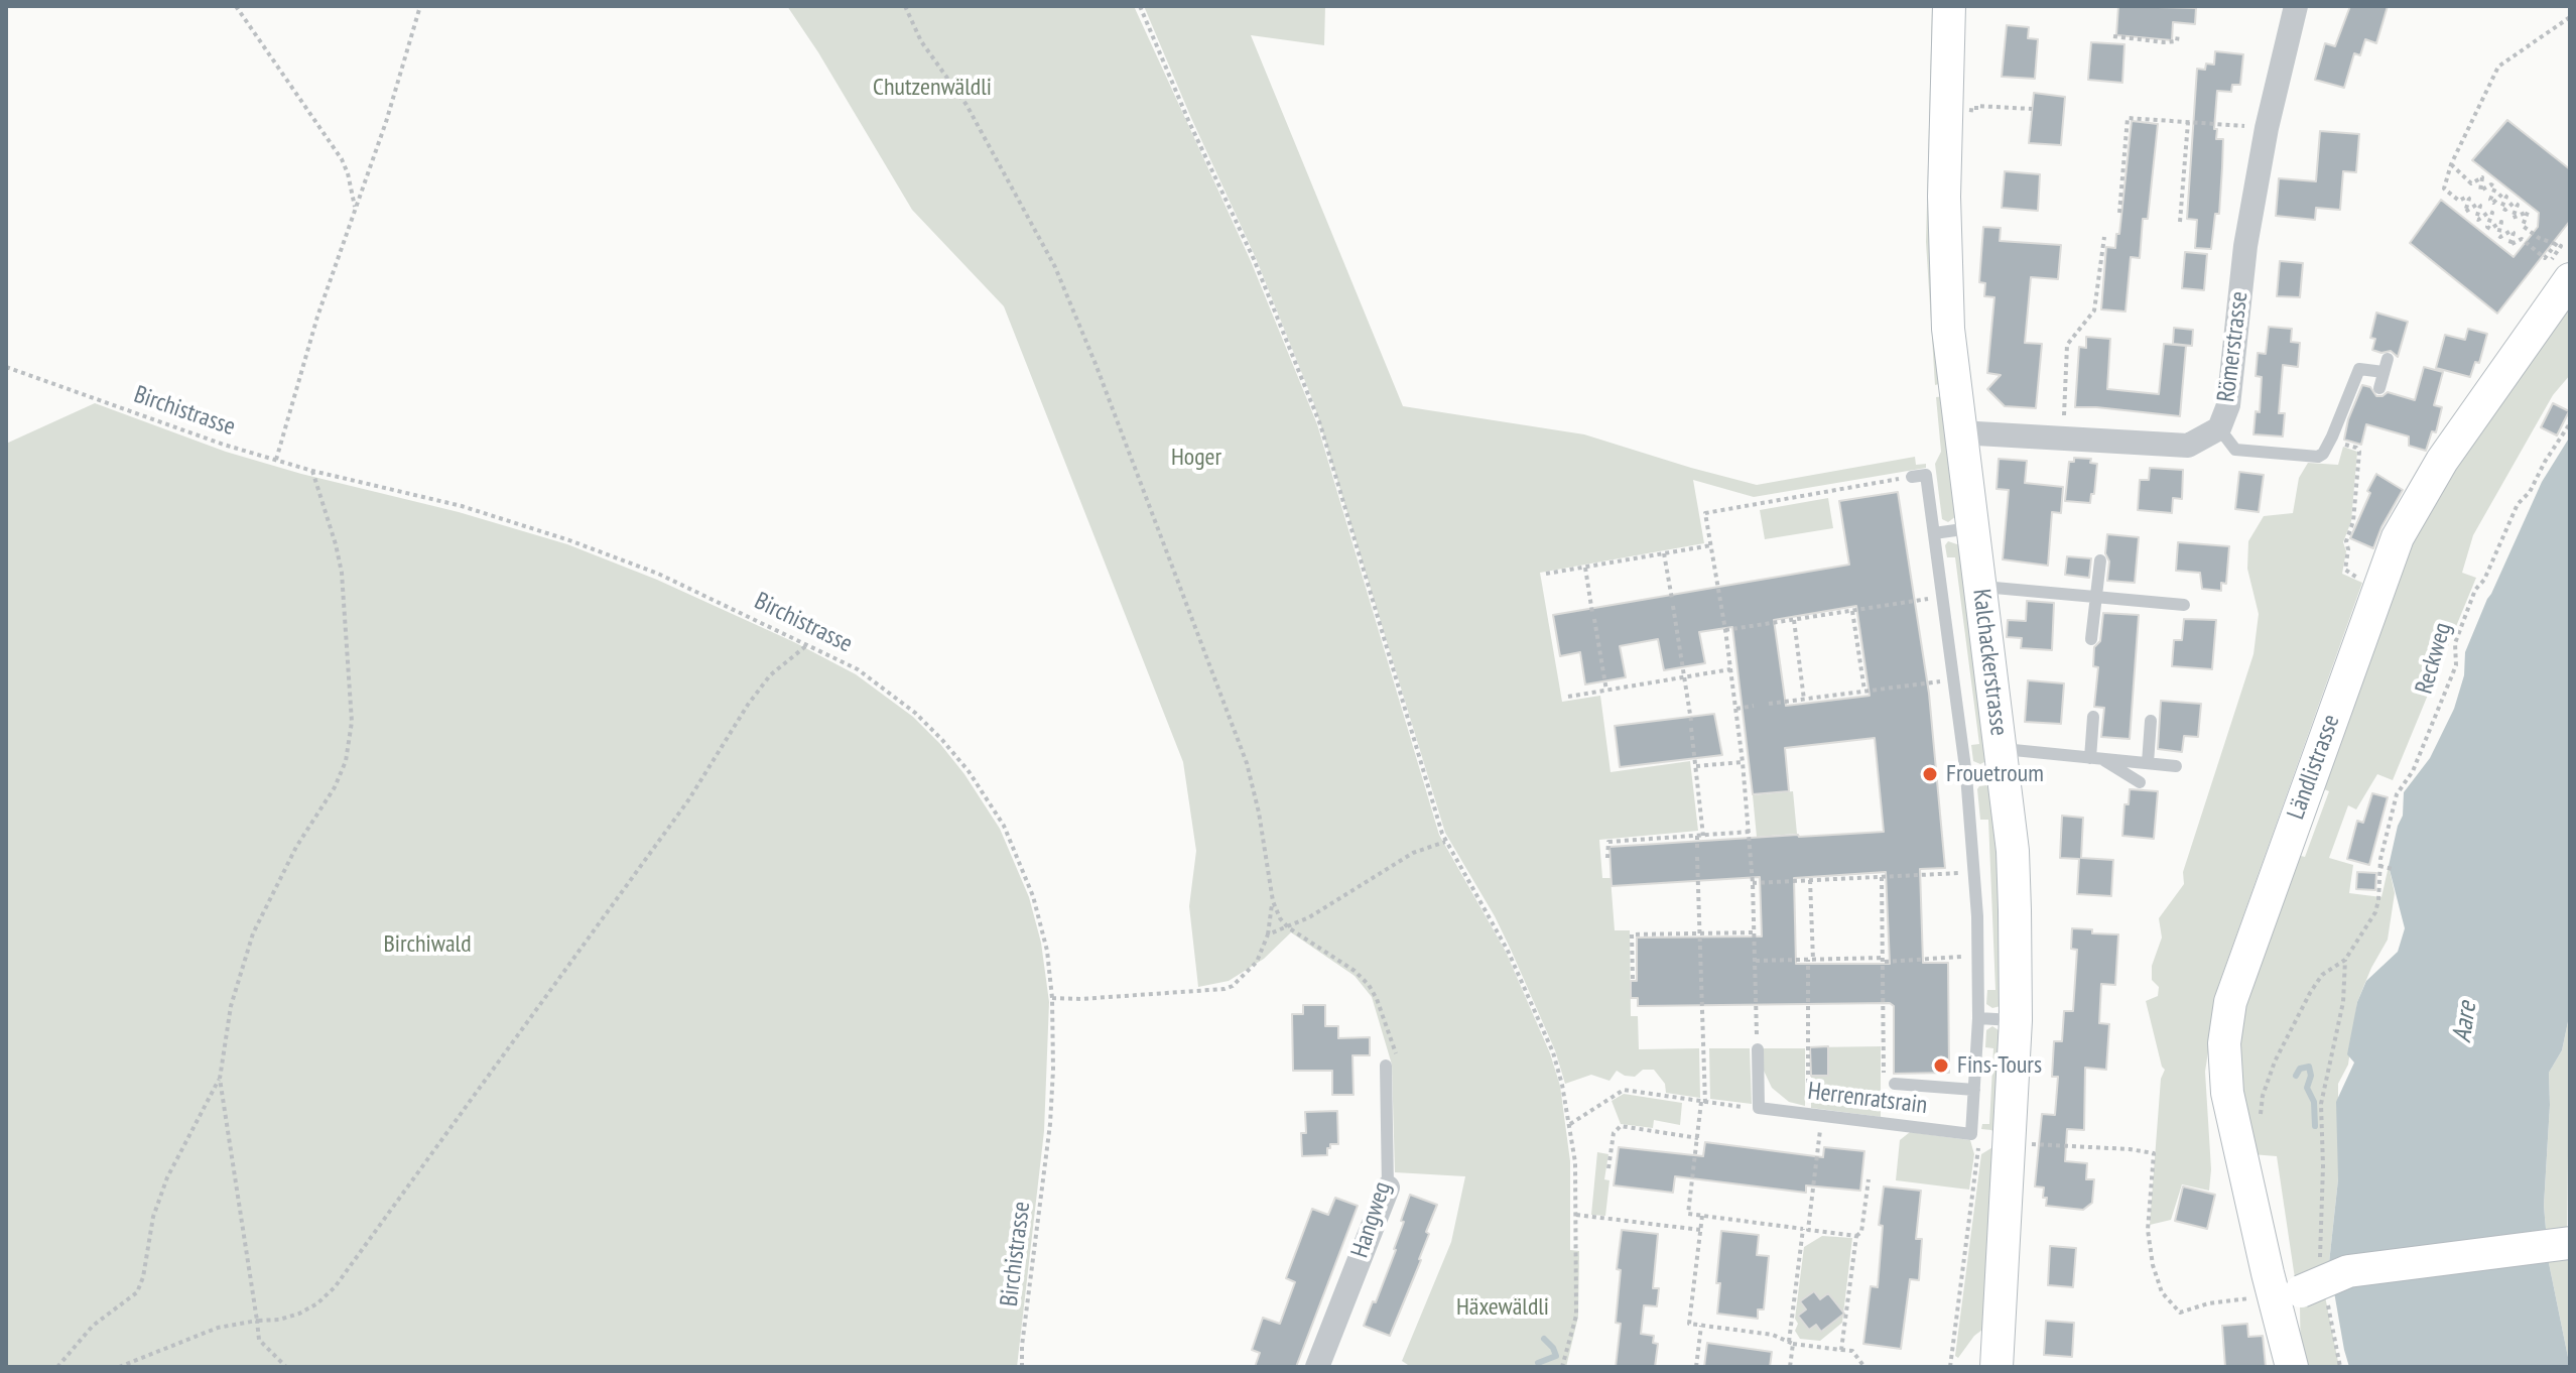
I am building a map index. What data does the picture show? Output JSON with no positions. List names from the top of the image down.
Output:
{
  "streets": {
    "street": [
      "Römerstrasse",
      "Kalchackerstrasse",
      "Ländlistrasse",
      "Hangweg"
    ],
    "lane": ["Herrenratsrain"],
    "path": ["Birchistrasse", "Reckweg"]
  },
  "crossings": [
    ["Römerstrasse", "Kalchackerstrasse"],
    ["Kalchackerstrasse", "Herrenratsrain"]
  ],
  "water": ["Aare"],
  "parks": [
    "Chutzenwäldli",
    "Hoger",
    "Birchiwald",
    "Häxewäldli"
  ],
  "places": ["Frouetroum", "Fins-Tours"]
}
